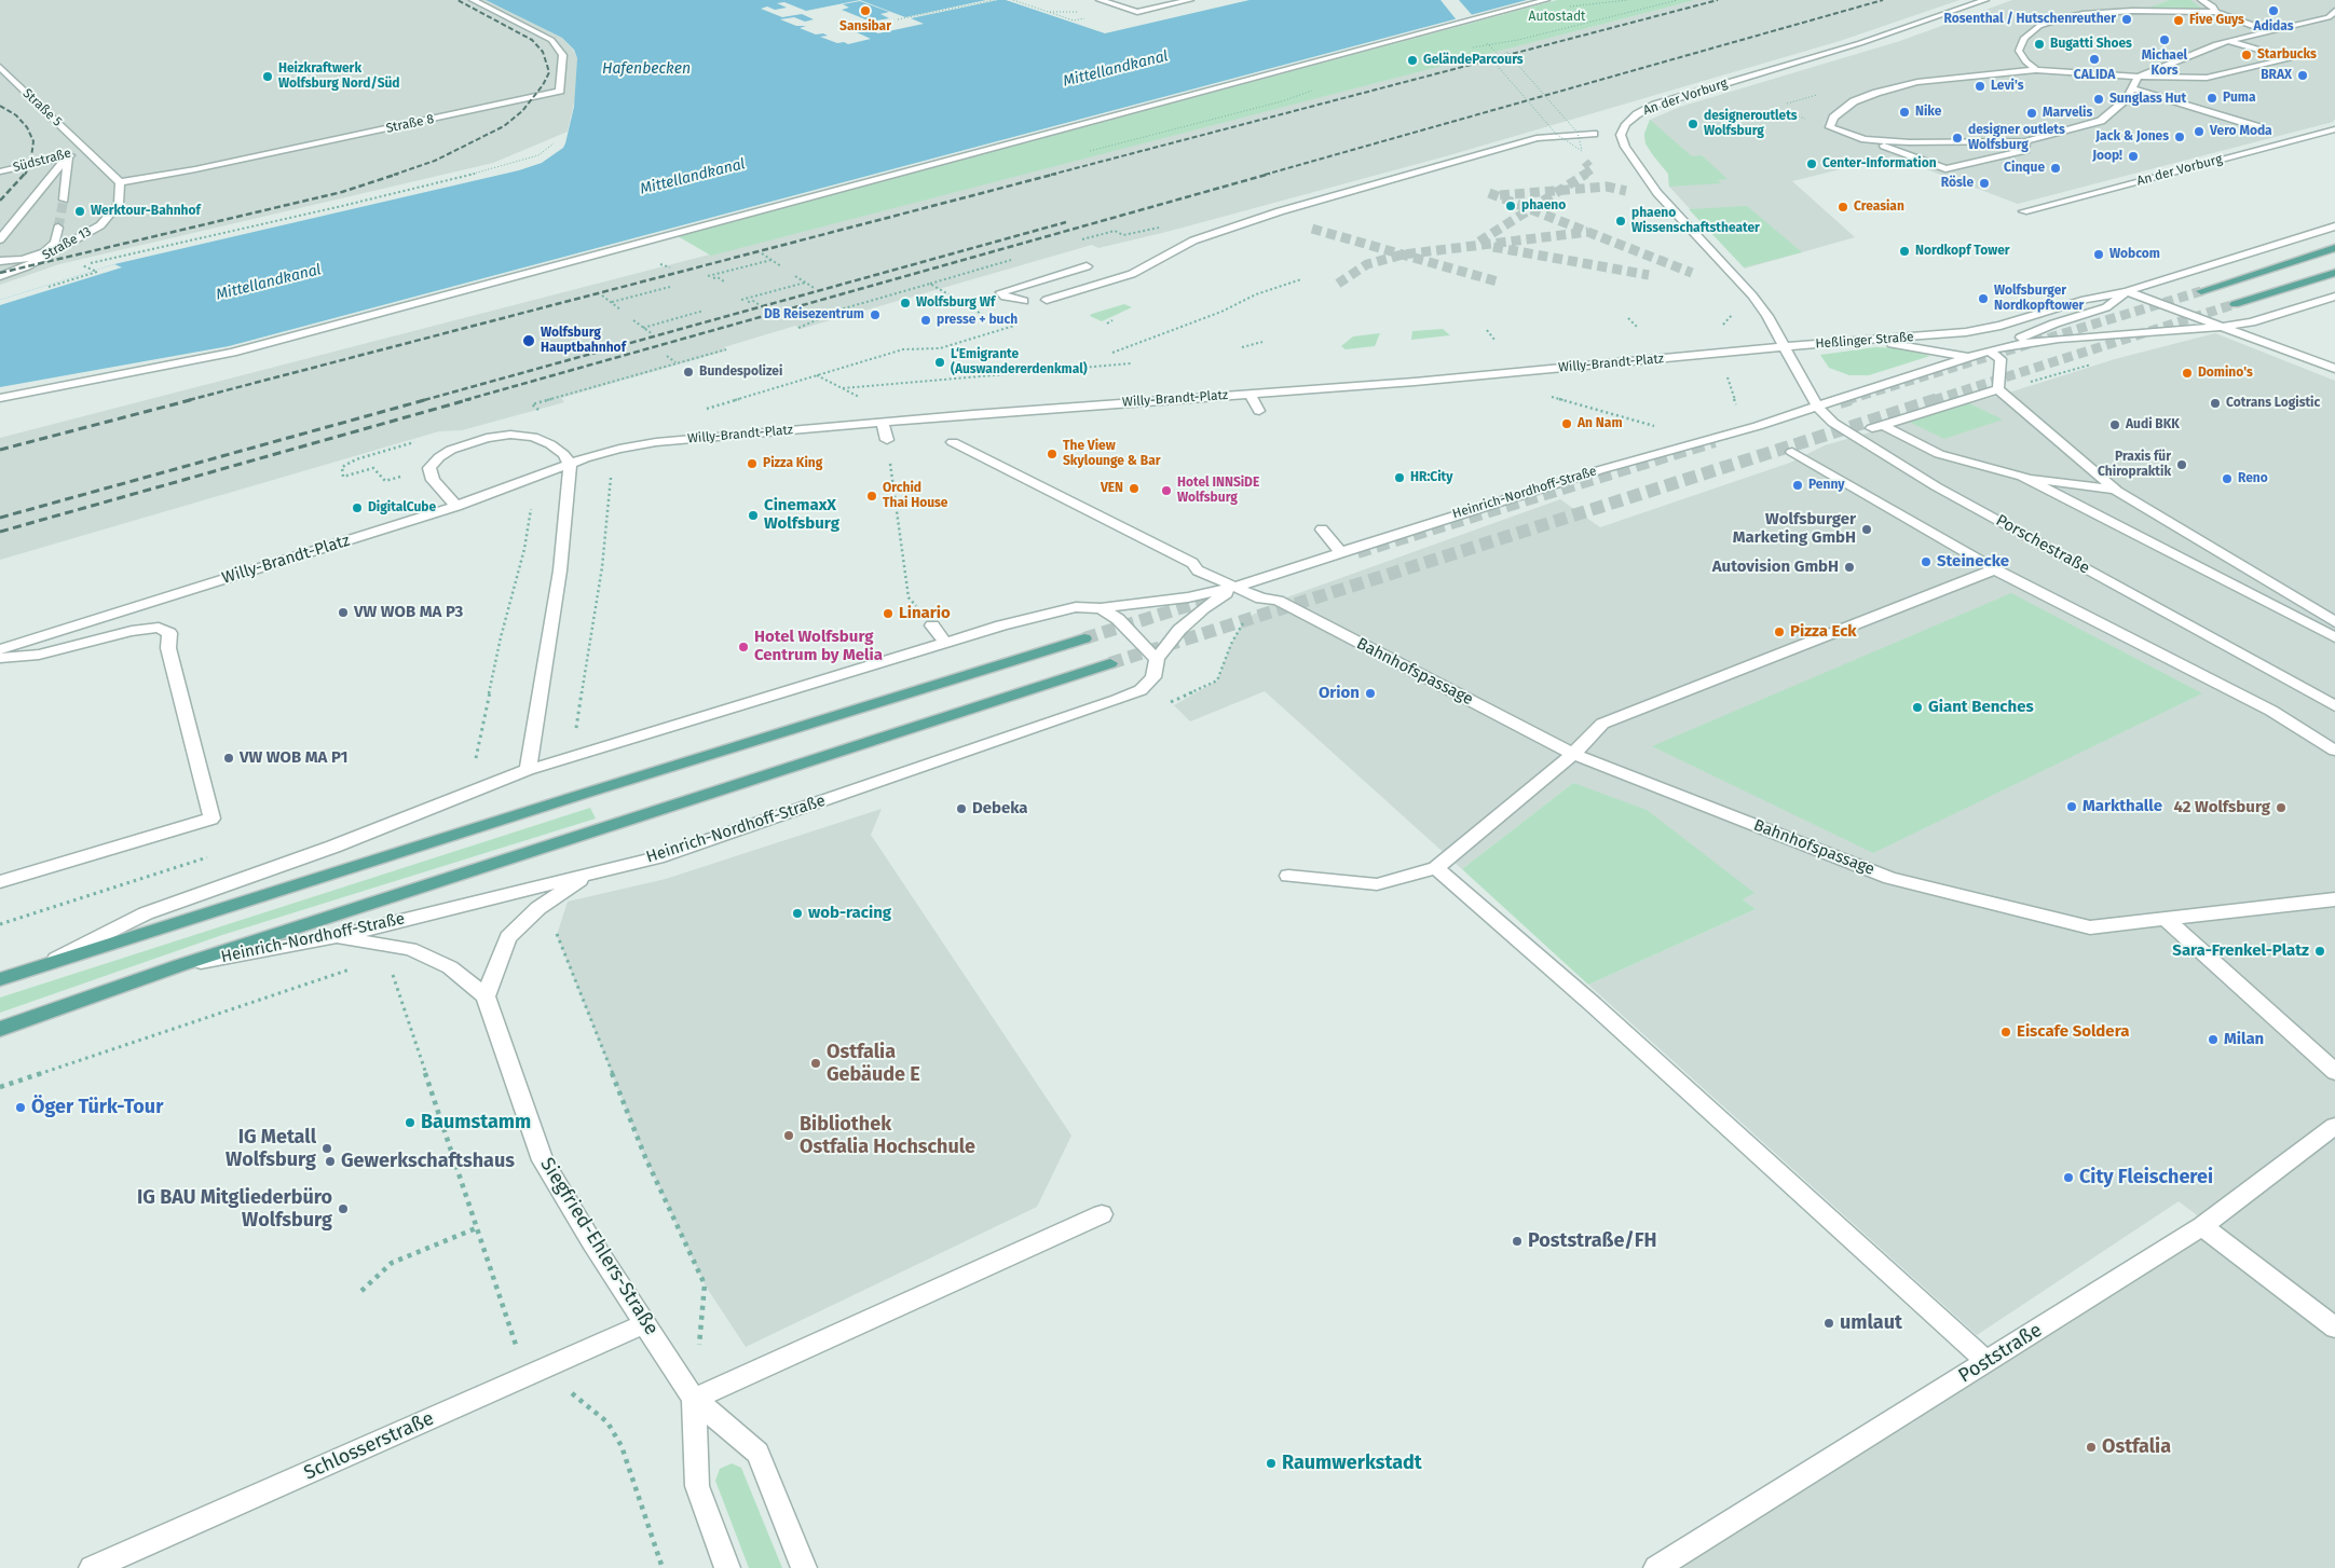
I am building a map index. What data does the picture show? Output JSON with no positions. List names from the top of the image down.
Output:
{
  "streets": {
    "main road": ["Heinrich-Nordhoff-Straße"],
    "street": [
      "An der Vorburg",
      "Straße 5",
      "Straße 8",
      "Südstraße",
      "Straße 13",
      "Heßlinger Straße",
      "Willy-Brandt-Platz",
      "Porschestraße",
      "Bahnhofspassage",
      "Siegfried-Ehlers-Straße",
      "Poststraße",
      "Schlosserstraße"
    ]
  },
  "crossings": [
    ["Straße 5", "Südstraße"],
    ["Straße 8", "Straße 13"],
    ["Heßlinger Straße", "Willy-Brandt-Platz"],
    ["Heßlinger Straße", "Heinrich-Nordhoff-Straße"],
    ["Heßlinger Straße", "Porschestraße"],
    ["Willy-Brandt-Platz", "Porschestraße"],
    ["Heinrich-Nordhoff-Straße", "Porschestraße"],
    ["Heinrich-Nordhoff-Straße", "Bahnhofspassage"],
    ["Siegfried-Ehlers-Straße", "Schlosserstraße"]
  ],
  "water": ["Hafenbecken", "Mittellandkanal"],
  "parks": ["Autostadt"],
  "places": [
    "Sansibar",
    "Adidas",
    "Rosenthal / Hutschenreuther",
    "Five Guys",
    "Michael Kors",
    "Bugatti Shoes",
    "Starbucks",
    "CALIDA",
    "GeländeParcours",
    "BRAX",
    "Heizkraftwerk Wolfsburg Nord/Süd",
    "Levi's",
    "Puma",
    "Sunglass Hut",
    "Nike",
    "Marvelis",
    "designeroutlets Wolfsburg",
    "Vero Moda",
    "Jack & Jones",
    "designer outlets Wolfsburg",
    "Joop!",
    "Center-Information",
    "Cinque",
    "Rösle",
    "phaeno",
    "Creasian",
    "Werktour-Bahnhof",
    "phaeno Wissenschaftstheater",
    "Nordkopf Tower",
    "Wobcom",
    "Wolfsburger Nordkopftower",
    "Wolfsburg Wf",
    "DB Reisezentrum",
    "presse + buch",
    "Wolfsburg Hauptbahnhof",
    "L‘Emigrante (Auswandererdenkmal)",
    "Bundespolizei",
    "Domino's",
    "Cotrans Logistic",
    "An Nam",
    "Audi BKK",
    "The View Skylounge & Bar",
    "Pizza King",
    "Praxis für Chiropraktik",
    "HR:City",
    "Reno",
    "Penny",
    "VEN",
    "Hotel INNSiDE Wolfsburg",
    "Orchid Thai House",
    "DigitalCube",
    "CinemaxX Wolfsburg",
    "Wolfsburger Marketing GmbH",
    "Steinecke",
    "Autovision GmbH",
    "VW WOB MA P3",
    "Linario",
    "Pizza Eck",
    "Hotel Wolfsburg Centrum by Melia",
    "Orion",
    "Giant Benches",
    "VW WOB MA P1",
    "Markthalle",
    "42 Wolfsburg",
    "Debeka",
    "wob-racing",
    "Sara-Frenkel-Platz",
    "Eiscafe Soldera",
    "Milan",
    "Ostfalia Gebäude E",
    "Öger Türk-Tour",
    "Baumstamm",
    "Bibliothek Ostfalia Hochschule",
    "IG Metall Wolfsburg",
    "Gewerkschaftshaus",
    "City Fleischerei",
    "IG BAU Mitgliederbüro Wolfsburg",
    "Poststraße/FH",
    "umlaut",
    "Ostfalia",
    "Raumwerkstadt"
  ]
}
